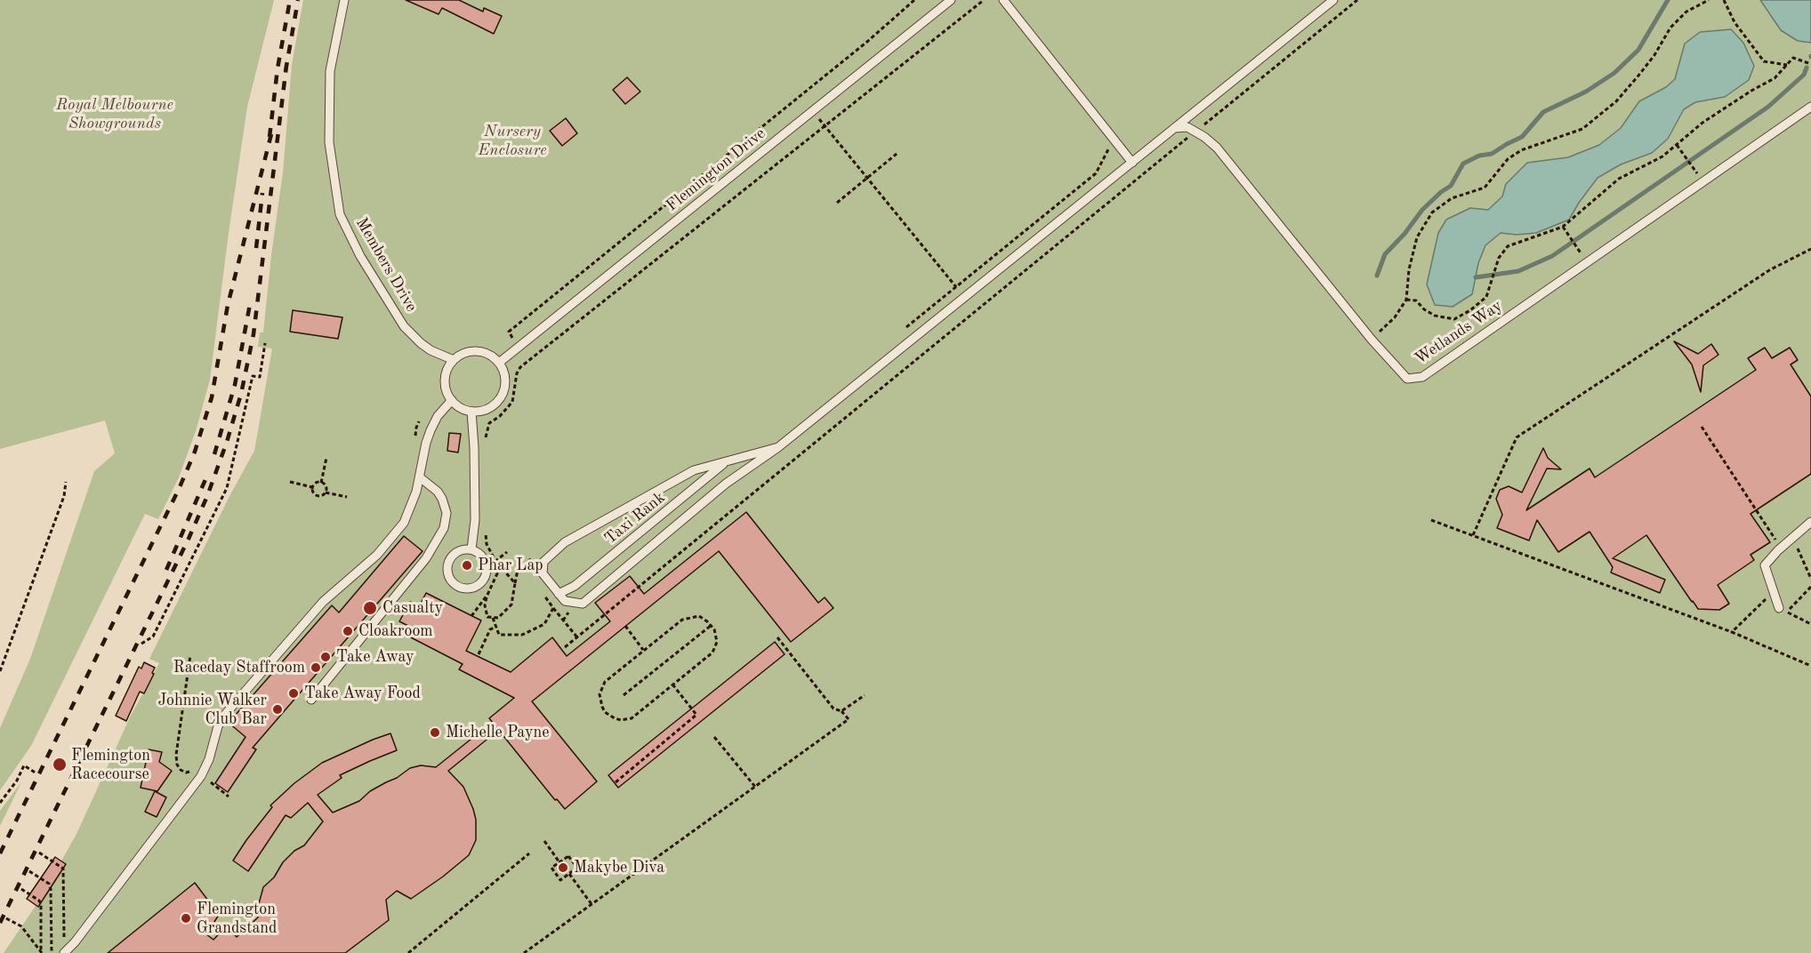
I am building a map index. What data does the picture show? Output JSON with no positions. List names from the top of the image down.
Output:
{
  "streets": {
    "lane": [
      "Flemington Drive",
      "Members Drive",
      "Wetlands Way",
      "Taxi Rank"
    ]
  },
  "crossings": [
    ["Flemington Drive", "Members Drive"]
  ],
  "parks": ["Royal Melbourne Showgrounds", "Nursery Enclosure"],
  "places": [
    "Phar Lap",
    "Casualty",
    "Cloakroom",
    "Take Away",
    "Raceday Staffroom",
    "Take Away Food",
    "Johnnie Walker Club Bar",
    "Michelle Payne",
    "Flemington Racecourse",
    "Makybe Diva",
    "Flemington Grandstand"
  ]
}
